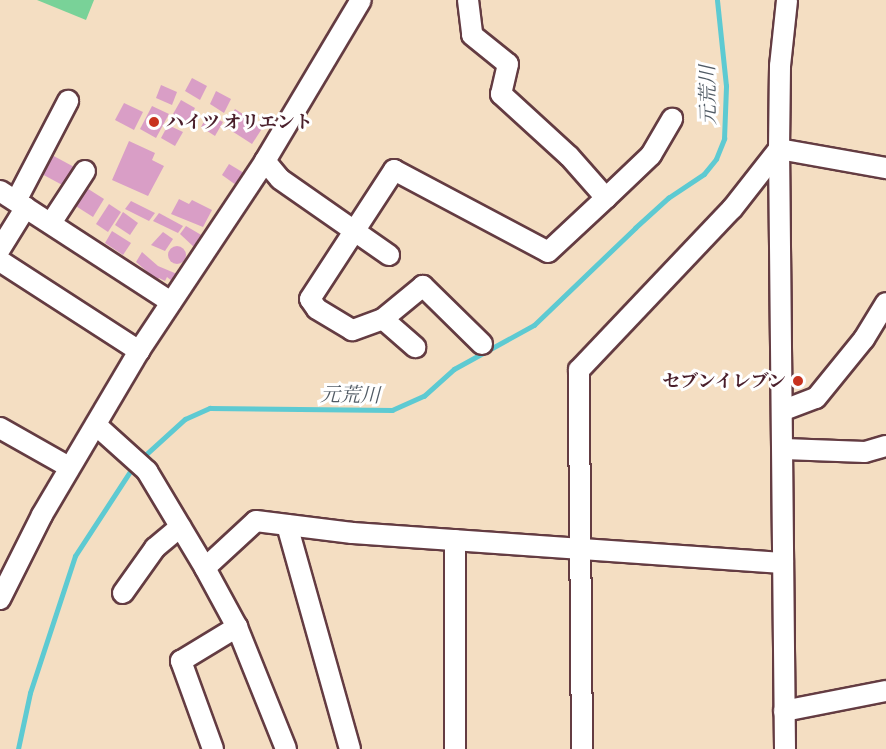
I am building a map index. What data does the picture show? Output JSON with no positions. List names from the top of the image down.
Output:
{
  "water": ["元荒川"],
  "places": ["ハイツ オリエント", "セブンイレブン"]
}
